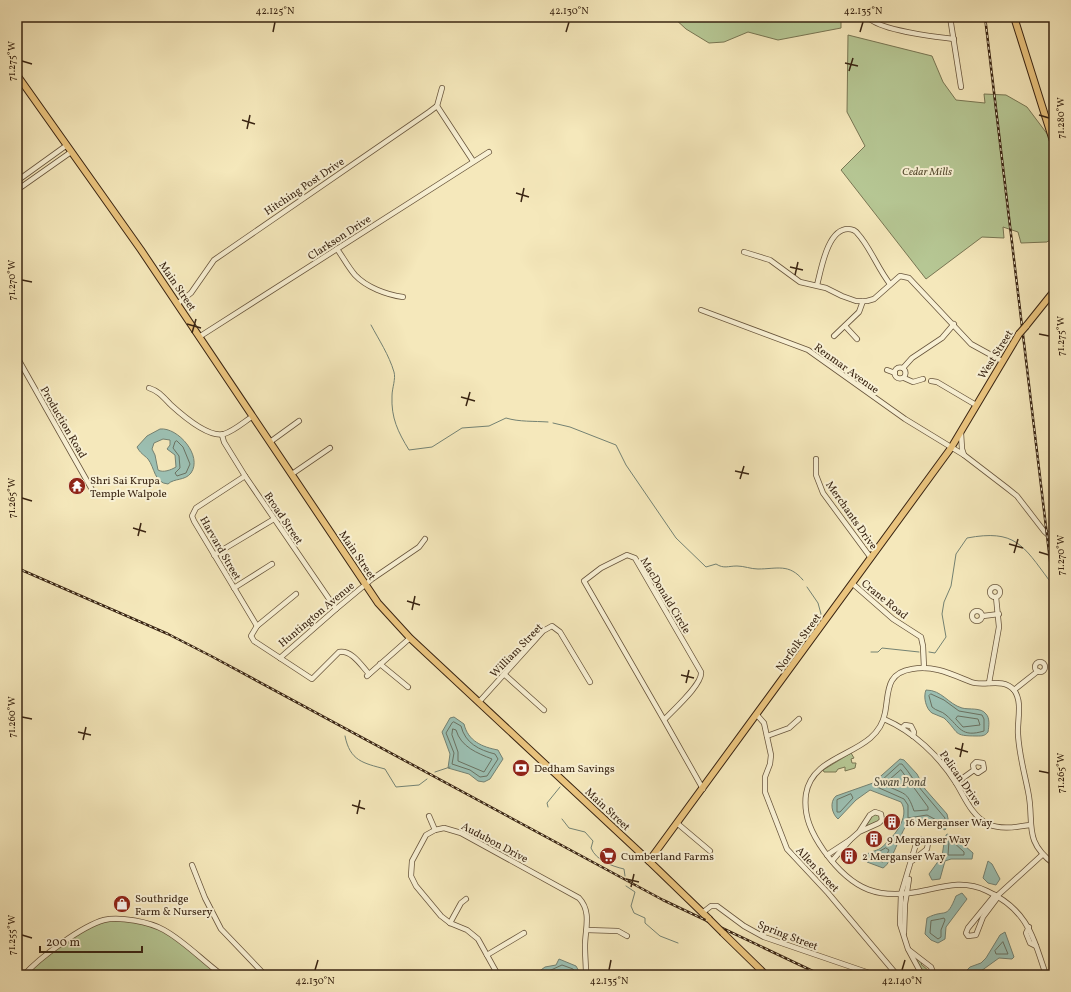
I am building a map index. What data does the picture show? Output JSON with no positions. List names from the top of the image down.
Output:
{
  "streets": {
    "main road": ["Main Street", "West Street", "Norfolk Street"],
    "street": [
      "Hitching Post Drive",
      "Clarkson Drive",
      "Renmar Avenue",
      "Production Road",
      "Merchants Drive",
      "Broad Street",
      "Harvard Street",
      "MacDonald Circle",
      "Crane Road",
      "Huntington Avenue",
      "William Street",
      "Pelican Drive",
      "Audubon Drive",
      "Allen Street",
      "Spring Street"
    ]
  },
  "crossings": [
    ["Hitching Post Drive", "Main Street"],
    ["Clarkson Drive", "Main Street"],
    ["Main Street", "Huntington Avenue"],
    ["Main Street", "Norfolk Street"],
    ["Main Street", "William Street"],
    ["Main Street", "Spring Street"],
    ["West Street", "Norfolk Street"],
    ["Renmar Avenue", "Norfolk Street"],
    ["Merchants Drive", "Norfolk Street"],
    ["Broad Street", "Harvard Street"],
    ["Broad Street", "Huntington Avenue"],
    ["MacDonald Circle", "Norfolk Street"],
    ["Crane Road", "Norfolk Street"],
    ["Norfolk Street", "Allen Street"]
  ],
  "water": ["Swan Pond"],
  "parks": ["Cedar Mills"],
  "places": {
    "temple": ["Shri Sai Krupa Temple Walpole"],
    "bank": ["Dedham Savings"],
    "building": ["16 Merganser Way", "9 Merganser Way", "2 Merganser Way"],
    "supermarket": ["Cumberland Farms"],
    "shop": ["Southridge Farm & Nursery"]
  },
  "scale_bar": "200 m",
  "coordinates": [
    "42.125°N",
    "42.130°N",
    "42.135°N",
    "71.275°W",
    "71.280°W",
    "71.270°W",
    "71.265°W",
    "71.260°W",
    "71.255°W",
    "42.140°N"
  ]
}
